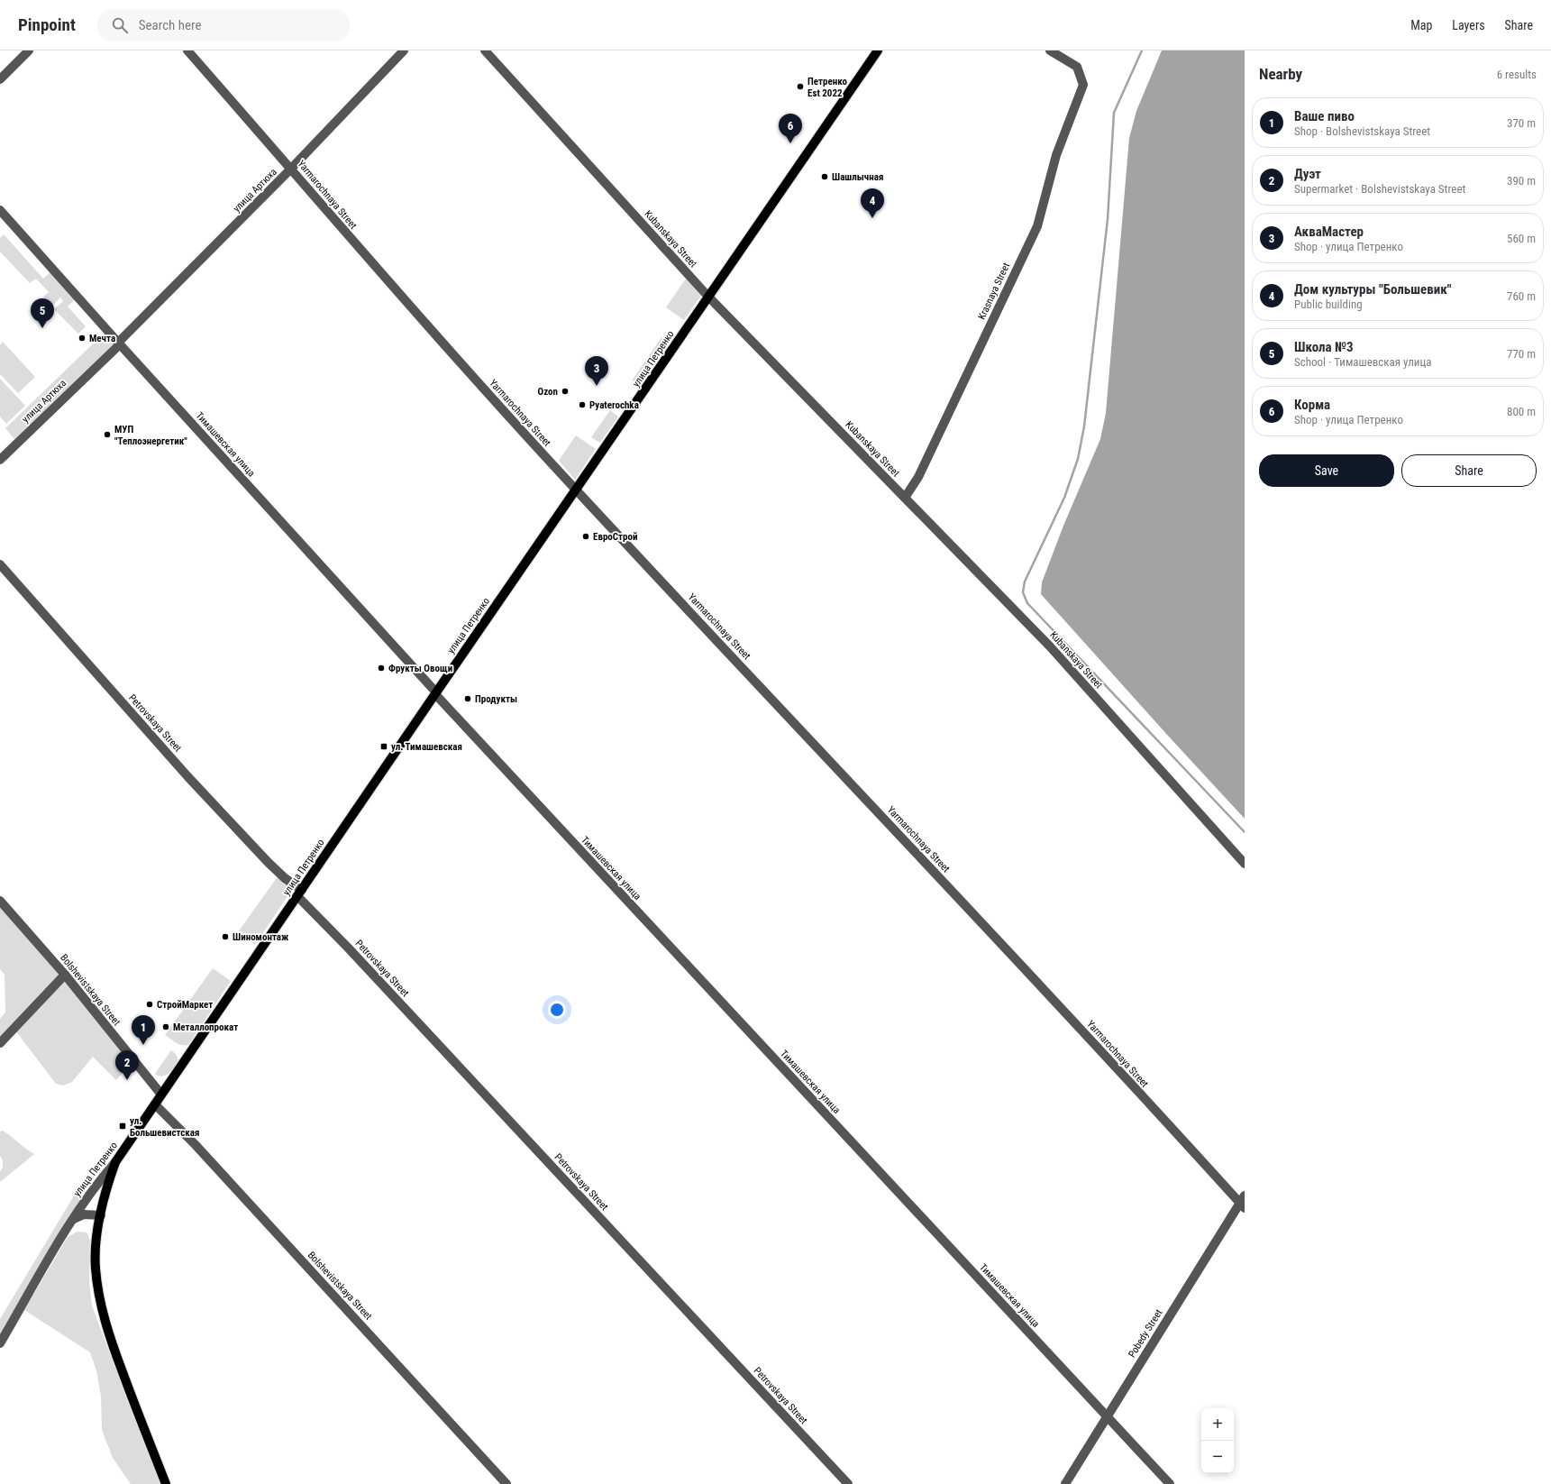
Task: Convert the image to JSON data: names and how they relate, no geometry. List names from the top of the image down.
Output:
{
  "streets": {
    "main road": ["улица Петренко"],
    "street": [
      "улица Артюха",
      "Yarmarochnaya Street",
      "Kubanskaya Street",
      "Krasnaya Street",
      "Тимашевская улица",
      "Petrovskaya Street",
      "Bolshevistskaya Street",
      "Pobedy Street"
    ]
  },
  "crossings": [
    ["улица Артюха", "Yarmarochnaya Street"],
    ["улица Артюха", "Тимашевская улица"],
    ["Yarmarochnaya Street", "улица Петренко"],
    ["Yarmarochnaya Street", "Pobedy Street"],
    ["Kubanskaya Street", "Krasnaya Street"],
    ["Kubanskaya Street", "улица Петренко"],
    ["улица Петренко", "Тимашевская улица"],
    ["улица Петренко", "Petrovskaya Street"],
    ["улица Петренко", "Bolshevistskaya Street"],
    ["Тимашевская улица", "Pobedy Street"]
  ],
  "places": {
    "other": [
      "Петренко Est 2022",
      "Шашлычная",
      "Мечта",
      "Ozon",
      "Pyaterochka",
      "МУП \"Теплоэнергетик\"",
      "ЕвроСтрой",
      "Фрукты Овощи",
      "Продукты",
      "Шиномонтаж",
      "СтройМаркет",
      "Металлопрокат"
    ],
    "transit": ["ул. Тимашевская", "ул. Большевистская"]
  },
  "page": {
    "header": "Pinpoint",
    "search": "Search here",
    "nav": ["Map", "Layers", "Share"],
    "heading": ["Nearby", "6 results"],
    "list": [
      {
        "mark": "1",
        "name": "Ваше пиво",
        "note": "Shop · Bolshevistskaya Street",
        "value": "370 m"
      },
      {
        "mark": "2",
        "name": "Дуэт",
        "note": "Supermarket · Bolshevistskaya Street",
        "value": "390 m"
      },
      {
        "mark": "3",
        "name": "АкваМастер",
        "note": "Shop · улица Петренко",
        "value": "560 m"
      },
      {
        "mark": "4",
        "name": "Дом культуры \"Большевик\"",
        "note": "Public building",
        "value": "760 m"
      },
      {
        "mark": "5",
        "name": "Школа №3",
        "note": "School · Тимашевская улица",
        "value": "770 m"
      },
      {
        "mark": "6",
        "name": "Корма",
        "note": "Shop · улица Петренко",
        "value": "800 m"
      }
    ],
    "pins": [
      "6",
      "4",
      "5",
      "3",
      "1",
      "2"
    ],
    "buttons": ["Save", "Share"],
    "map_buttons": ["+", "−"]
  }
}
